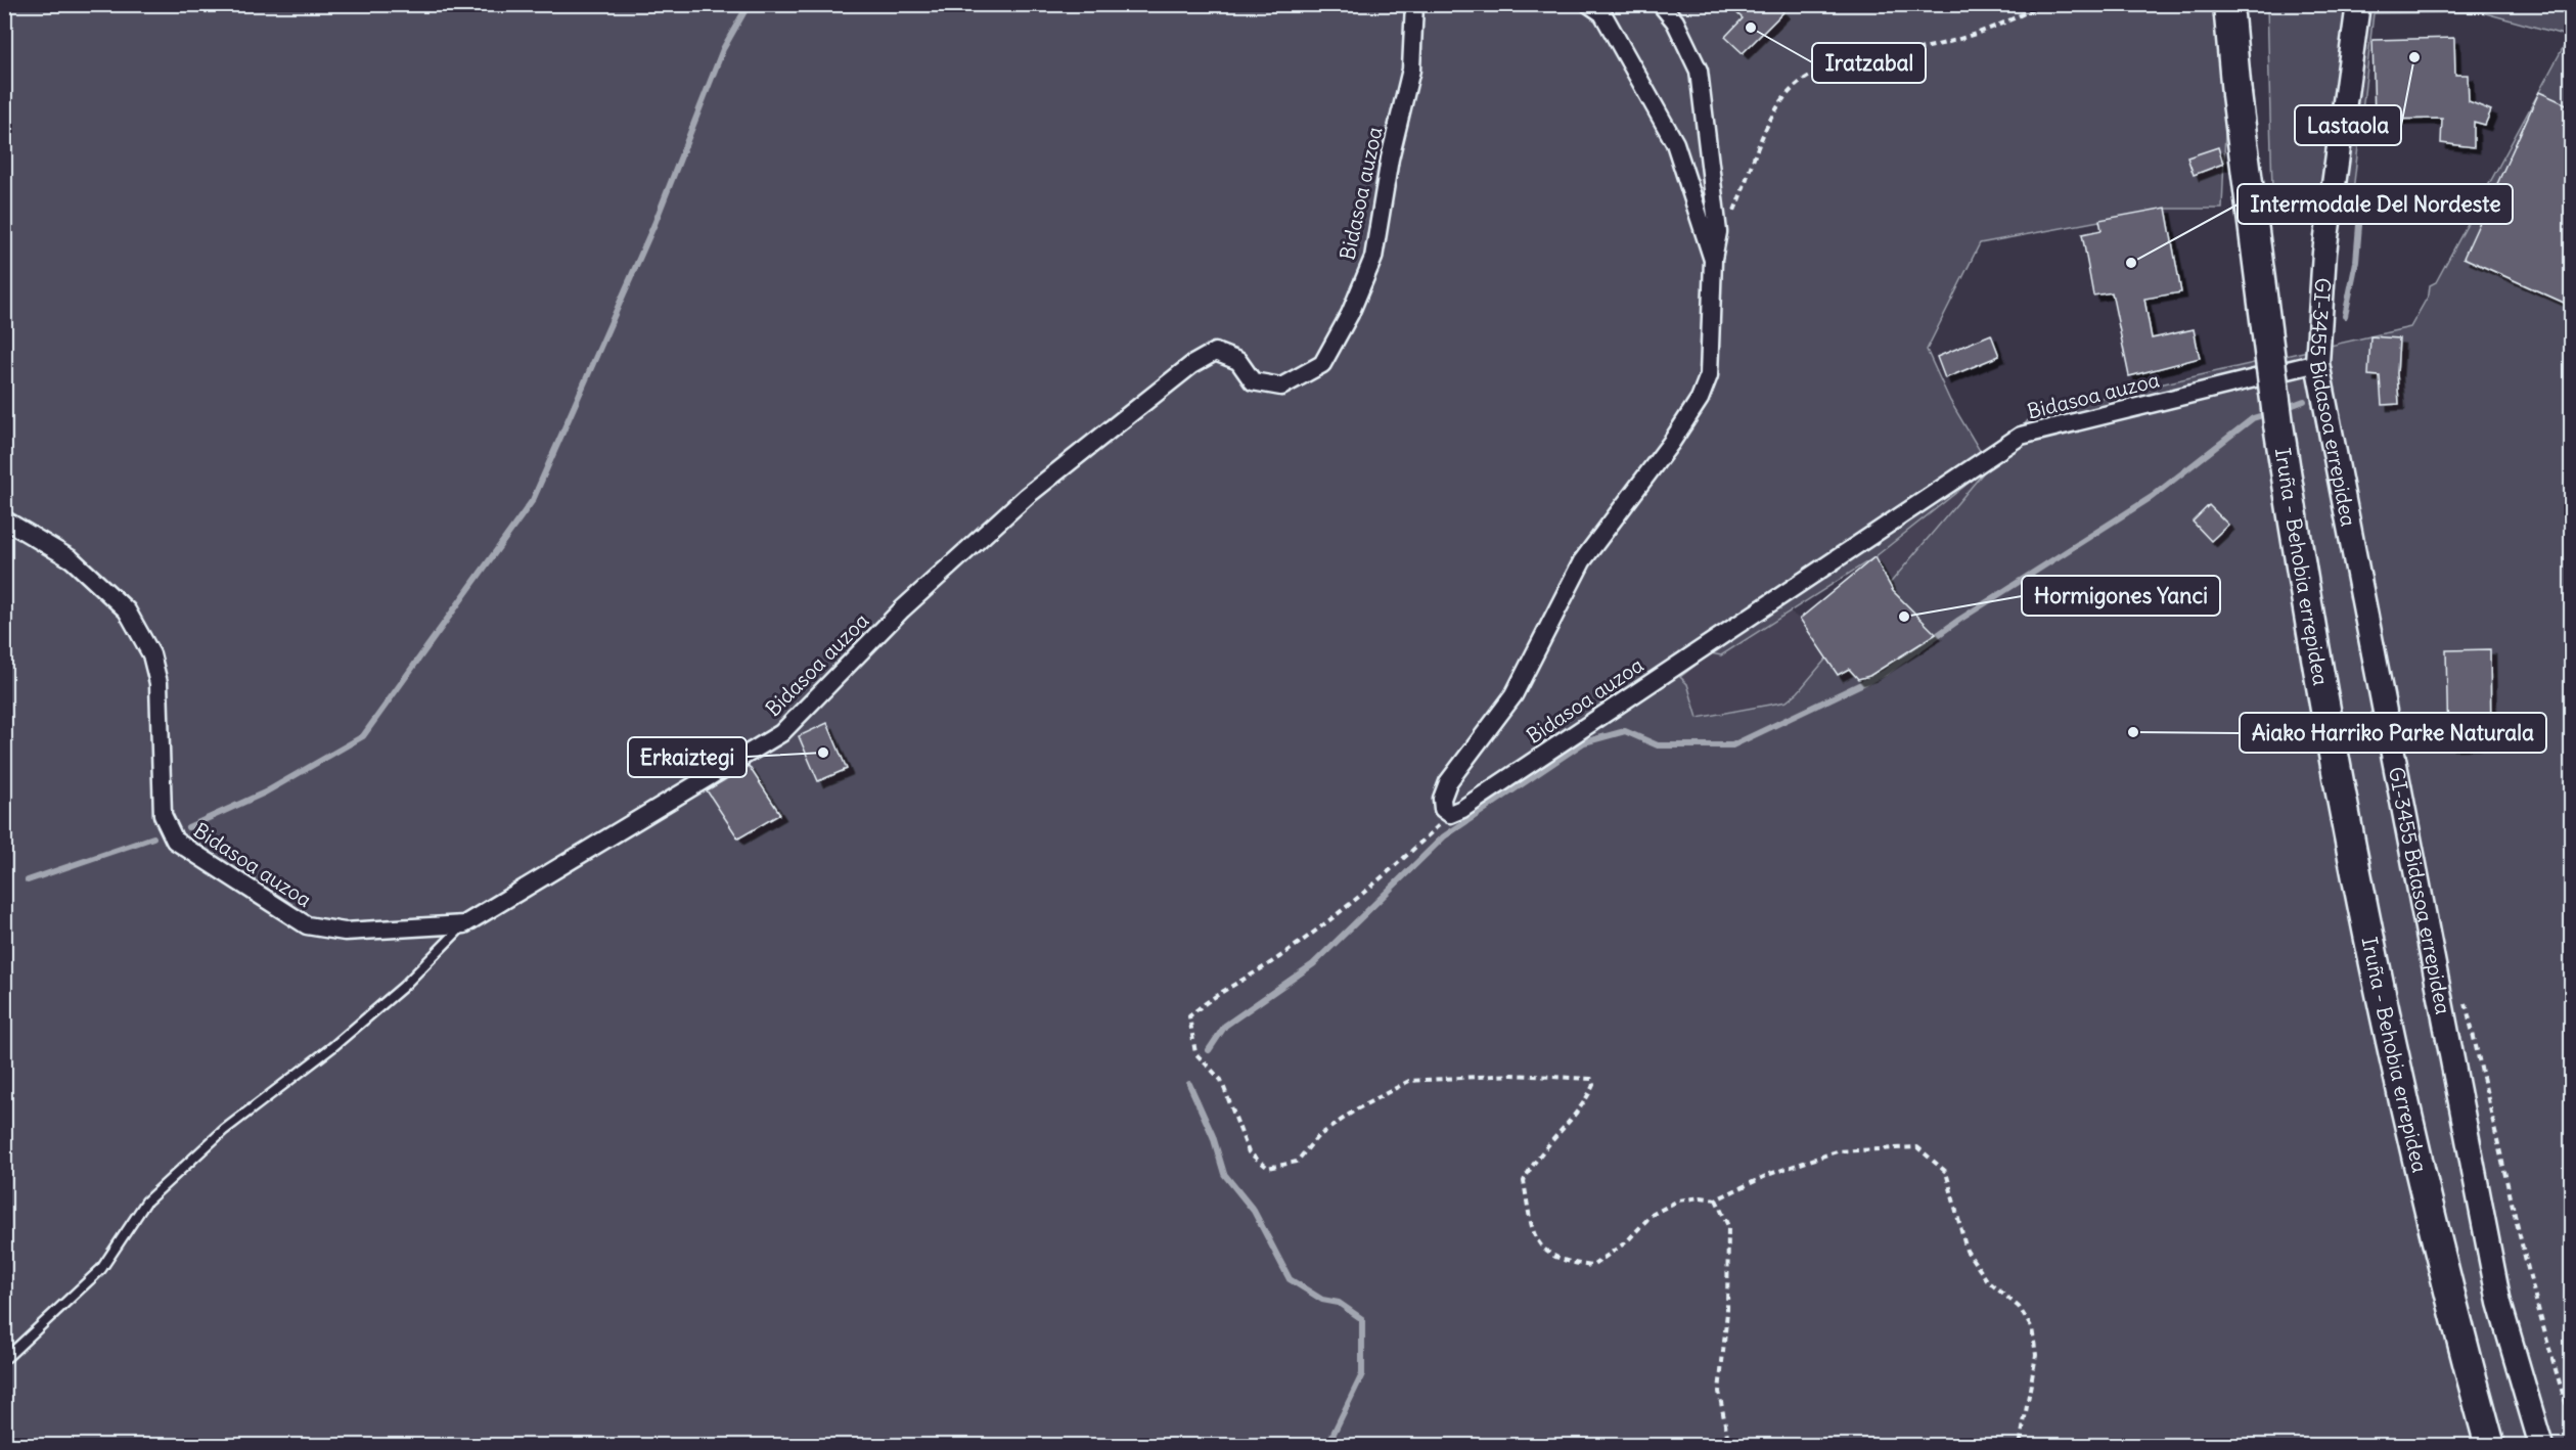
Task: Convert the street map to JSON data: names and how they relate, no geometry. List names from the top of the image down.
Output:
{
  "streets": {
    "highway": ["Iruña - Behobia errepidea"],
    "street": ["Bidasoa auzoa", "GI-3455 Bidasoa errepidea"]
  },
  "crossings": [
    ["Bidasoa auzoa", "GI-3455 Bidasoa errepidea"]
  ],
  "places": [
    "Iratzabal",
    "Lastaola",
    "Intermodale Del Nordeste",
    "Hormigones Yanci",
    "Aiako Harriko Parke Naturala",
    "Erkaiztegi"
  ]
}
